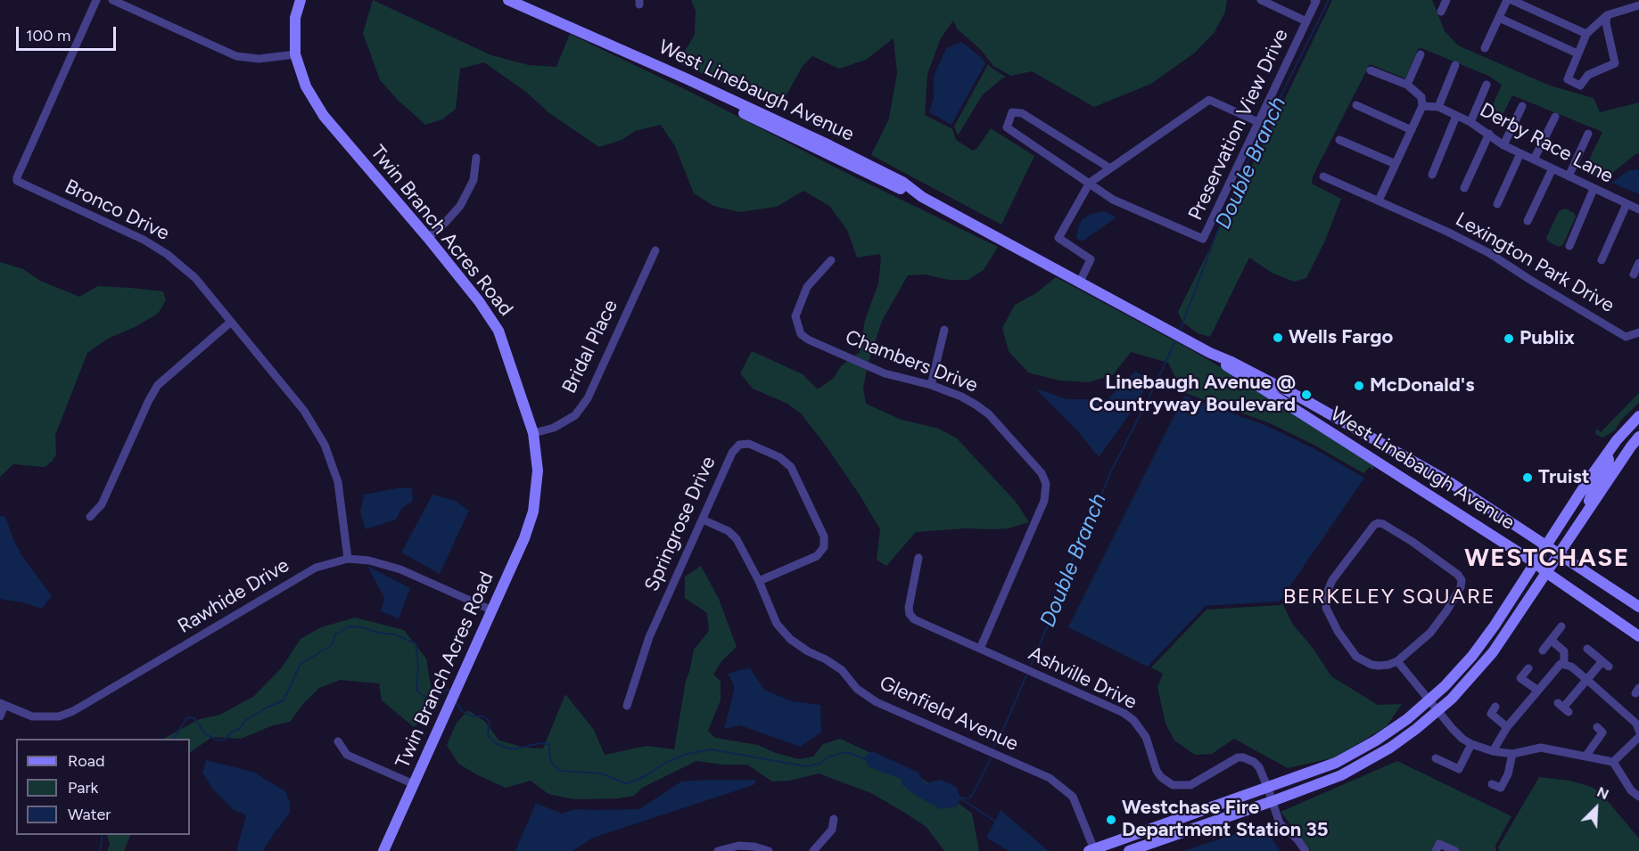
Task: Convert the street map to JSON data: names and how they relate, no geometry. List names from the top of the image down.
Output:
{
  "streets": {
    "street": [
      "West Linebaugh Avenue",
      "Preservation View Drive",
      "Derby Race Lane",
      "Bronco Drive",
      "Twin Branch Acres Road",
      "Lexington Park Drive",
      "Bridal Place",
      "Chambers Drive",
      "Springrose Drive",
      "Rawhide Drive",
      "Ashville Drive",
      "Glenfield Avenue"
    ]
  },
  "crossings": [
    ["Bronco Drive", "Rawhide Drive"],
    ["Twin Branch Acres Road", "Bridal Place"],
    ["Twin Branch Acres Road", "Rawhide Drive"],
    ["Chambers Drive", "Ashville Drive"],
    ["Springrose Drive", "Glenfield Avenue"]
  ],
  "districts": ["WESTCHASE", "BERKELEY SQUARE"],
  "water": ["Double Branch"],
  "places": [
    "Wells Fargo",
    "Publix",
    "McDonald's",
    "Linebaugh Avenue @ Countryway Boulevard",
    "Truist",
    "Westchase Fire Department Station 35"
  ],
  "legend": ["Road", "Park", "Water"],
  "scale_bar": "100 m",
  "north": "top right"
}
